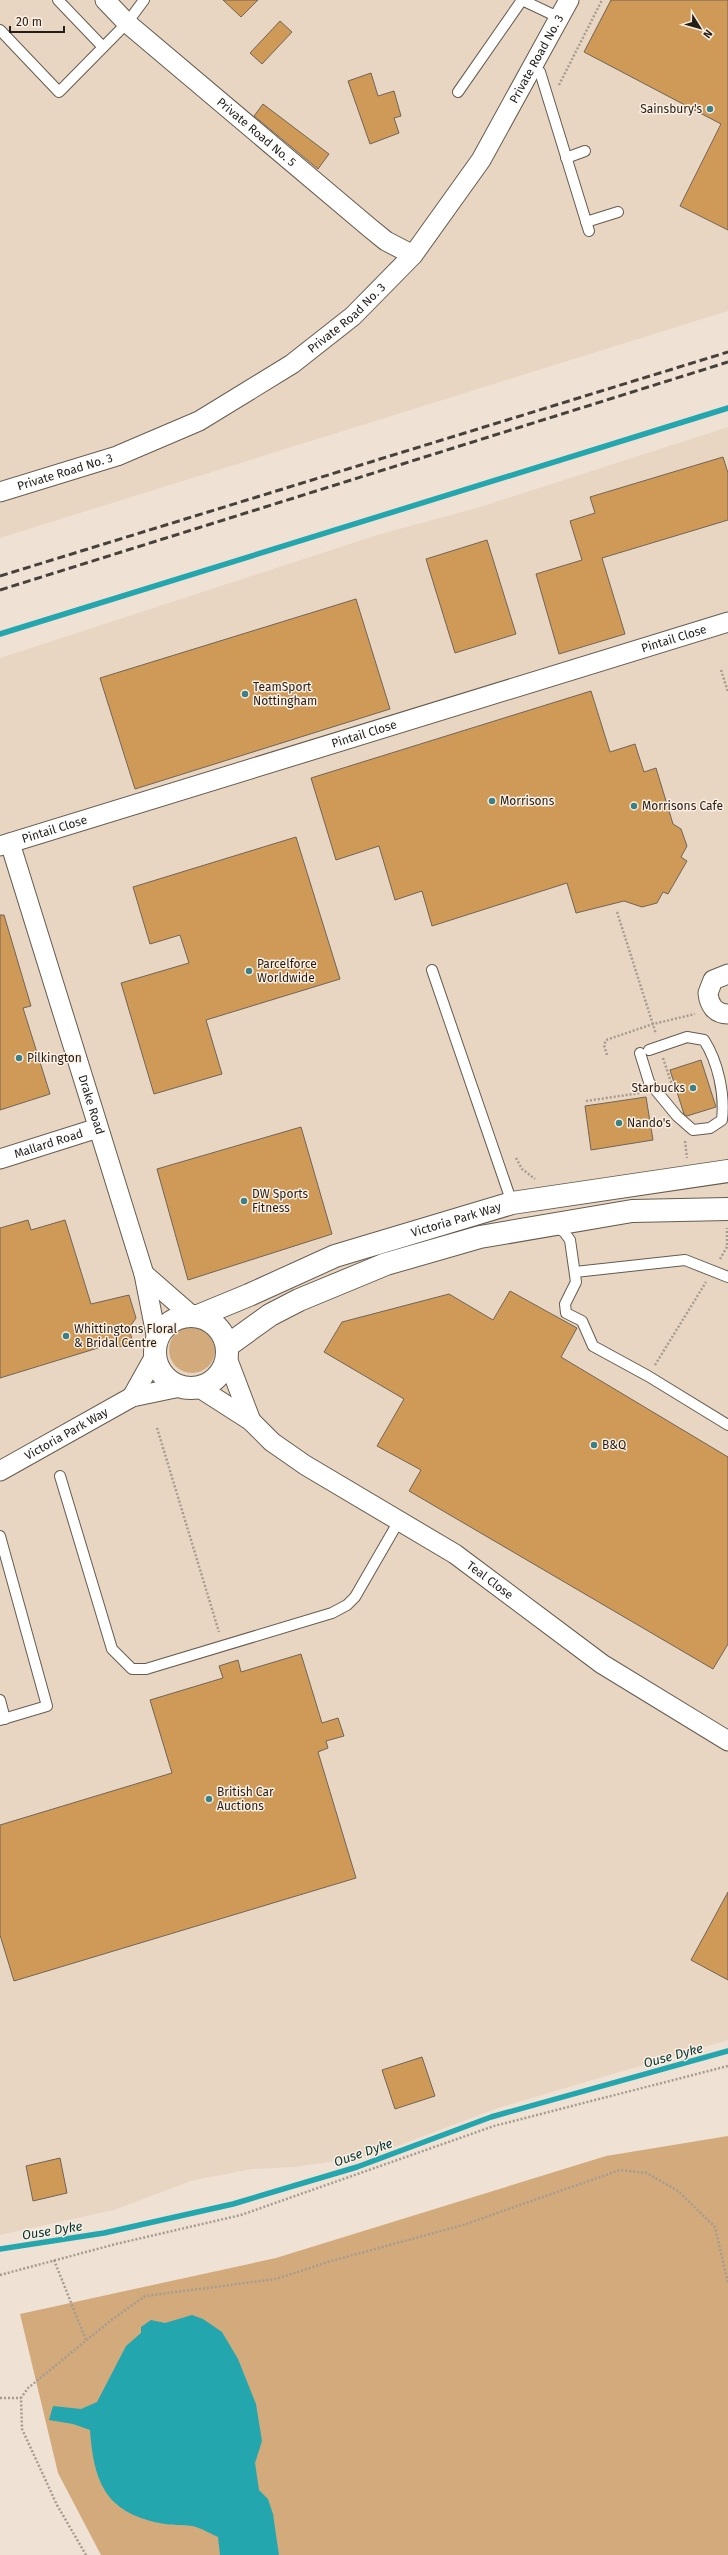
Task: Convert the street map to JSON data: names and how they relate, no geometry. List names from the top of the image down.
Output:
{
  "streets": {
    "street": [
      "Private Road No. 3",
      "Private Road No. 5",
      "Pintail Close",
      "Drake Road",
      "Mallard Road",
      "Victoria Park Way",
      "Teal Close"
    ]
  },
  "crossings": [
    ["Private Road No. 3", "Private Road No. 5"],
    ["Pintail Close", "Drake Road"],
    ["Drake Road", "Mallard Road"],
    ["Drake Road", "Victoria Park Way"],
    ["Drake Road", "Teal Close"],
    ["Victoria Park Way", "Teal Close"]
  ],
  "water": ["Ouse Dyke"],
  "places": [
    "Sainsbury's",
    "TeamSport Nottingham",
    "Morrisons",
    "Morrisons Cafe",
    "Parcelforce Worldwide",
    "Pilkington",
    "Starbucks",
    "Nando's",
    "DW Sports Fitness",
    "Whittingtons Floral & Bridal Centre",
    "B&Q",
    "British Car Auctions"
  ],
  "scale_bar": "20 m",
  "north": "bottom right"
}
